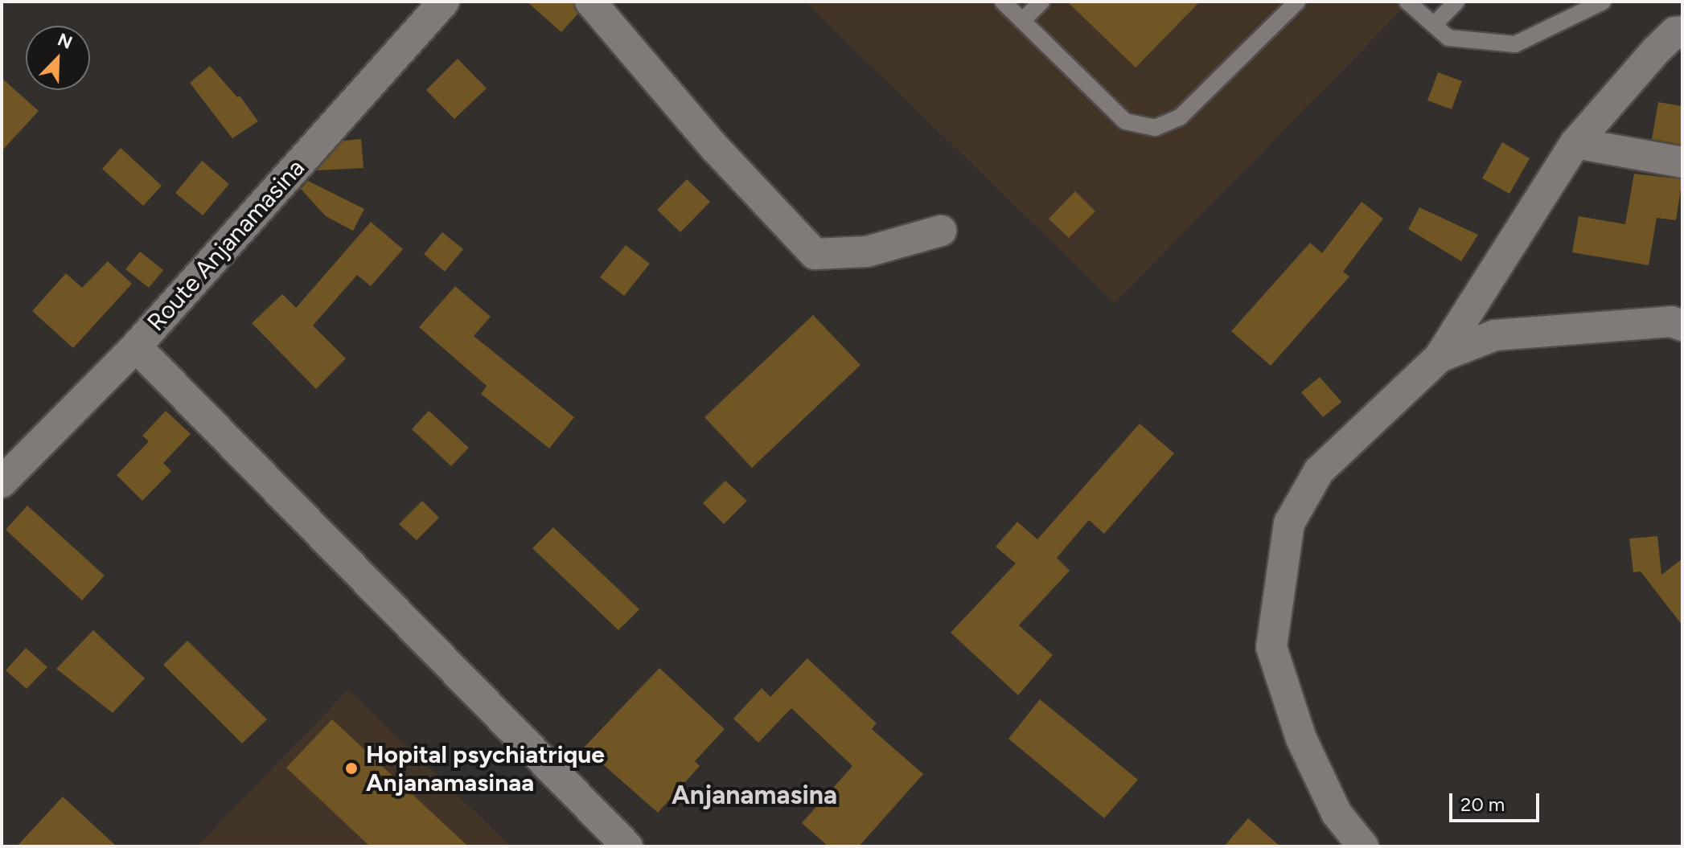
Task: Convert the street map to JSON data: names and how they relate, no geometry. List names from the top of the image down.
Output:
{
  "streets": {
    "street": ["Route Anjanamasina"]
  },
  "districts": ["Anjanamasina"],
  "places": ["Hopital psychiatrique Anjanamasinaa"],
  "scale_bar": "20 m",
  "north": "top right"
}
